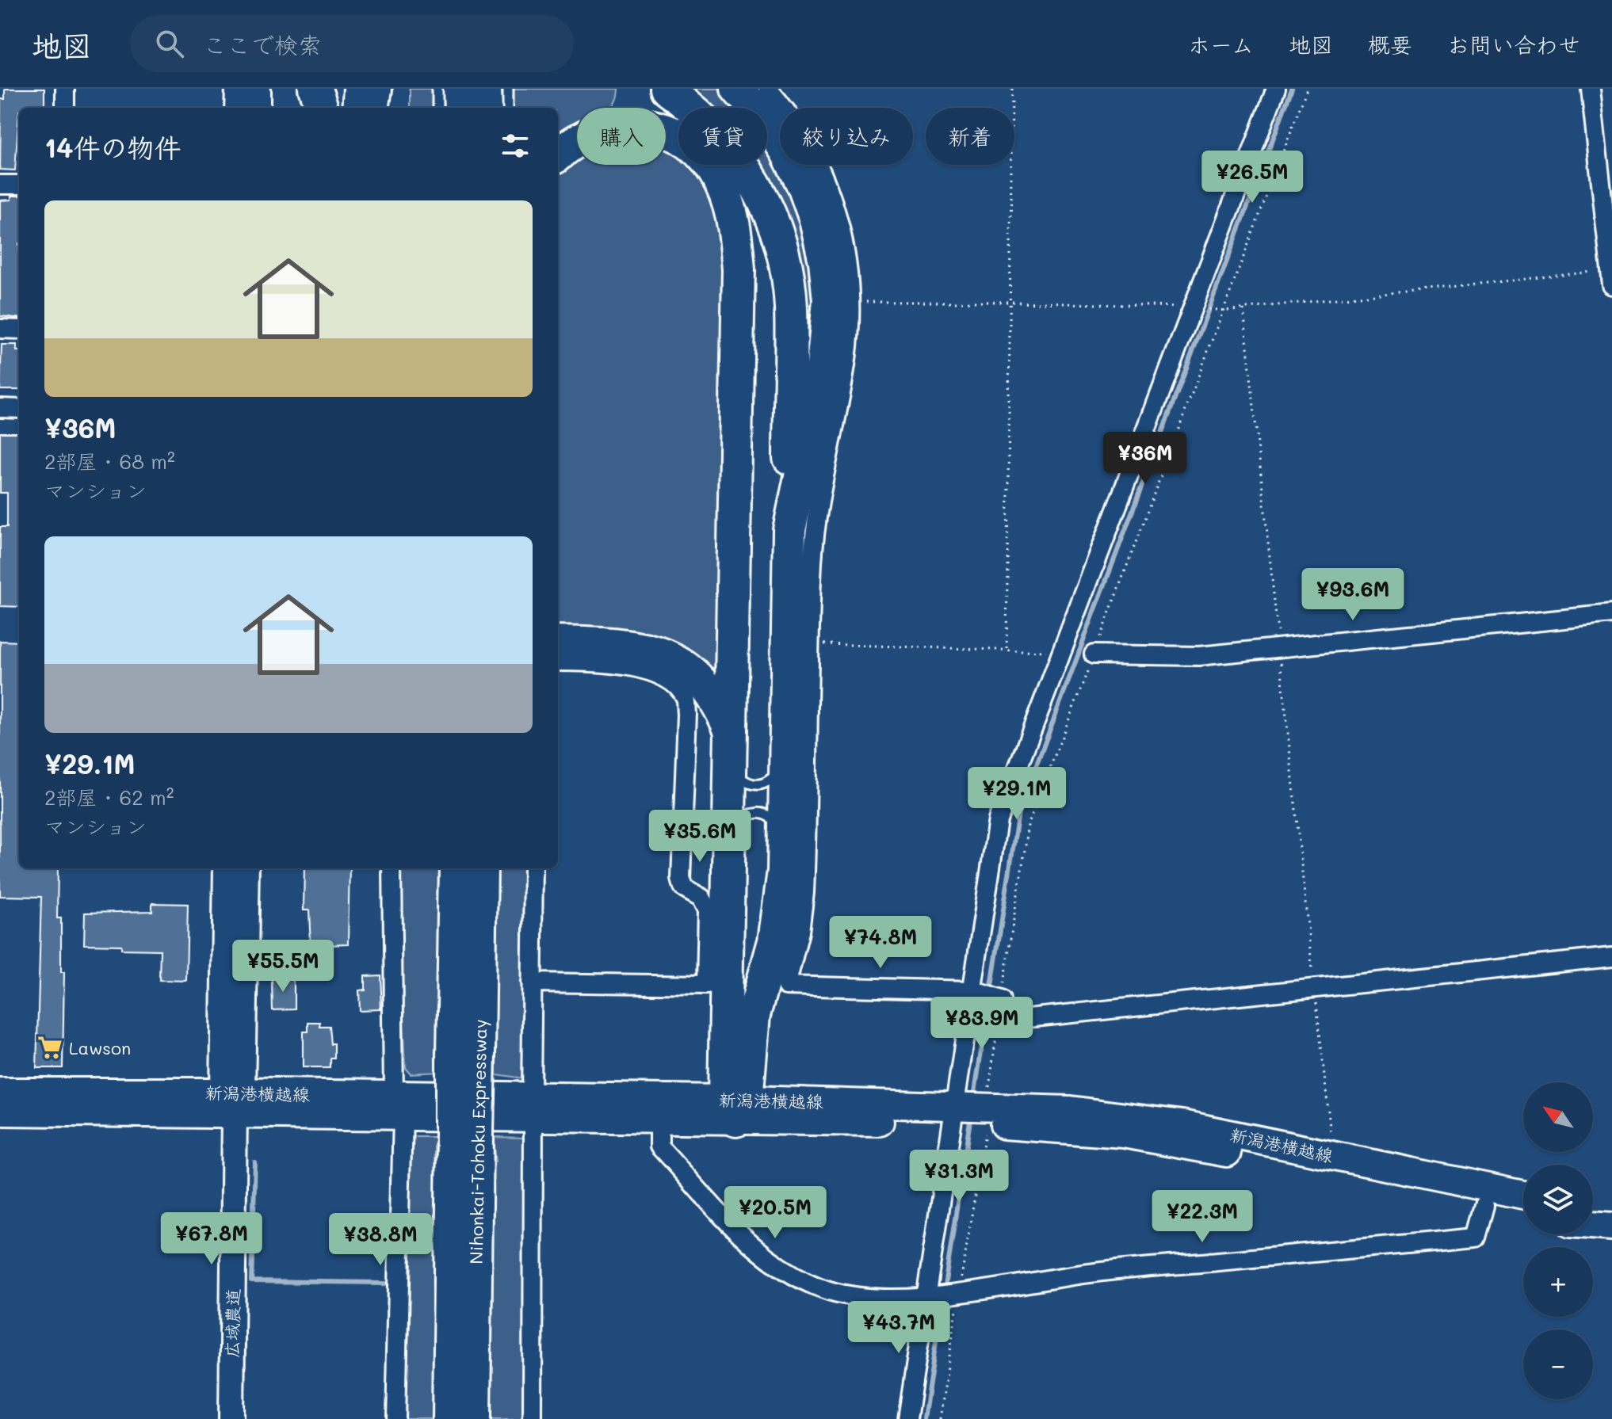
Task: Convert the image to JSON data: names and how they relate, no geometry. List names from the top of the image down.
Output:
{
  "streets": {
    "highway": ["Nihonkai-Tohoku Expressway"],
    "main road": ["新潟港横越線"],
    "street": ["広域農道"]
  },
  "crossings": [
    ["新潟港横越線", "広域農道"]
  ],
  "places": {
    "supermarket": ["Lawson"]
  },
  "north": "top left",
  "page": {
    "header": "地図",
    "search": "ここで検索",
    "nav": [
      "ホーム",
      "地図",
      "概要",
      "お問い合わせ"
    ],
    "chip": [
      "購入",
      "賃貸",
      "絞り込み",
      "新着"
    ],
    "heading": "14件の物件",
    "price": [
      "¥26.5M",
      "¥36M",
      "¥93.6M",
      "¥29.1M",
      "¥35.6M",
      "¥74.8M",
      "¥55.5M",
      "¥83.9M",
      "¥31.3M",
      "¥20.5M",
      "¥22.3M",
      "¥67.8M",
      "¥38.8M",
      "¥43.7M"
    ],
    "list": [
      {
        "name": "¥36M",
        "note": "2部屋 · 68 m² · マンション"
      },
      {
        "name": "¥29.1M",
        "note": "2部屋 · 62 m² · マンション"
      }
    ],
    "map_buttons": ["+", "−"]
  }
}
